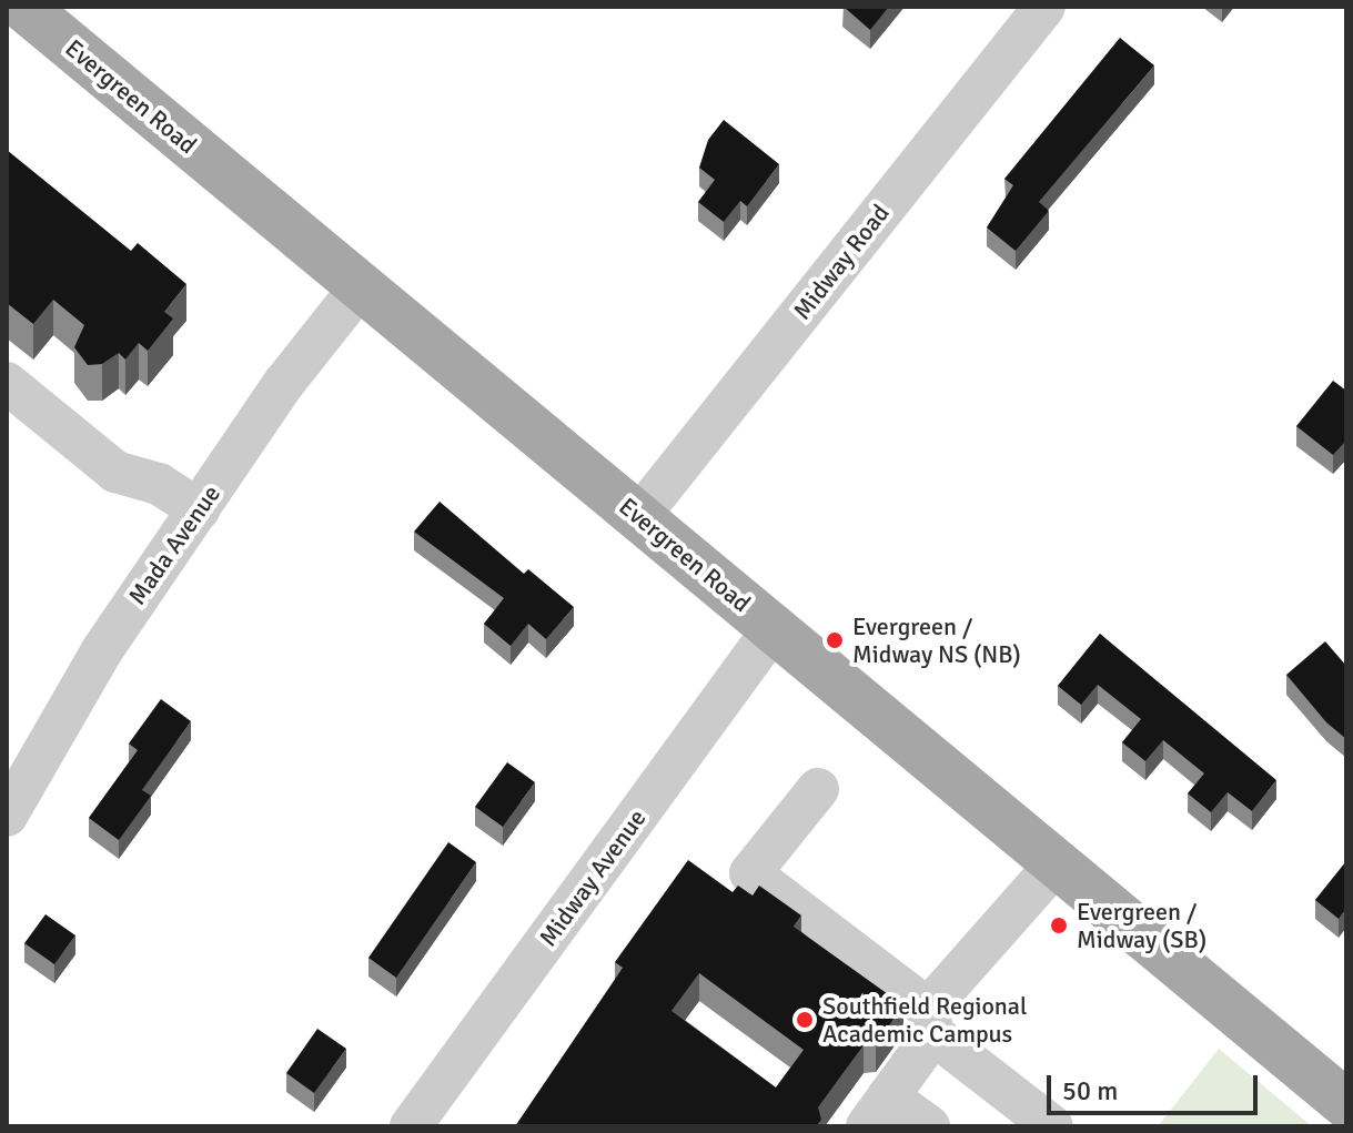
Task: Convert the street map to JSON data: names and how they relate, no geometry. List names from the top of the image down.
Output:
{
  "streets": {
    "main road": ["Evergreen Road"],
    "street": ["Midway Road", "Mada Avenue", "Midway Avenue"]
  },
  "crossings": [
    ["Evergreen Road", "Midway Road"],
    ["Evergreen Road", "Mada Avenue"],
    ["Evergreen Road", "Midway Avenue"]
  ],
  "places": ["Evergreen / Midway NS (NB)", "Evergreen / Midway (SB)", "Southfield Regional Academic Campus"],
  "scale_bar": "50 m"
}
